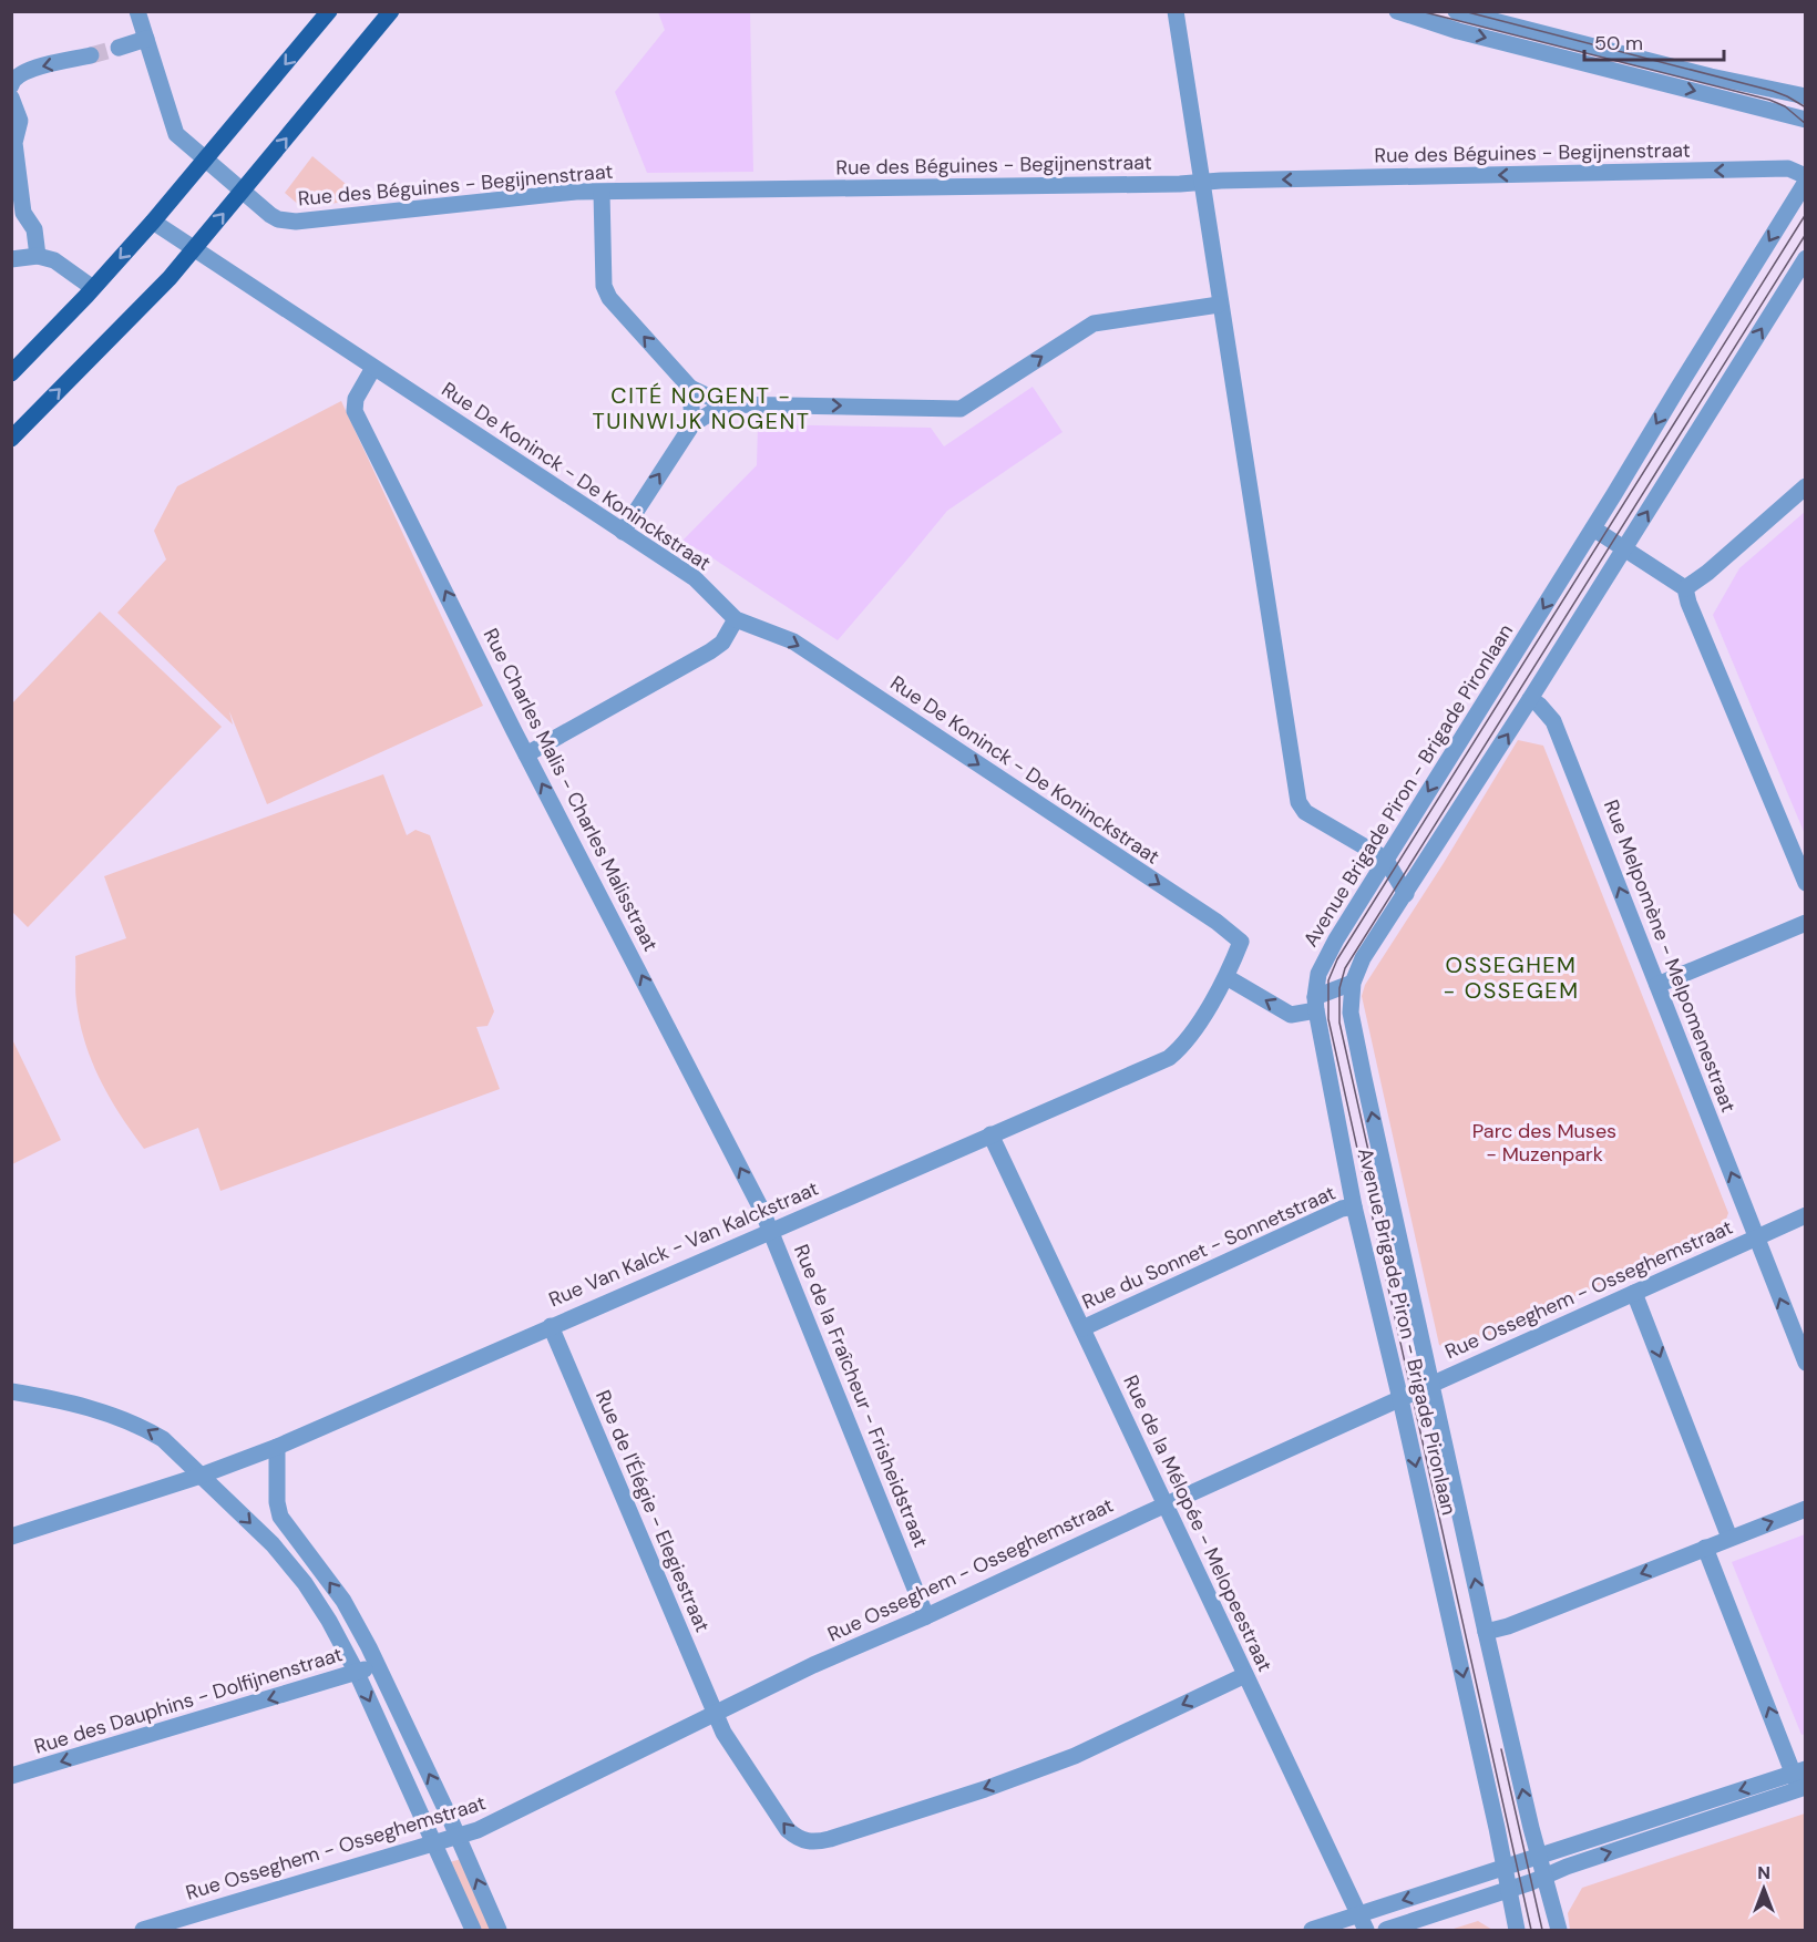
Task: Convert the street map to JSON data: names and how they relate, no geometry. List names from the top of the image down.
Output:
{
  "streets": {
    "street": [
      "Rue des Béguines - Begijnenstraat",
      "Rue De Koninck - De Koninckstraat",
      "Avenue Brigade Piron - Brigade Pironlaan",
      "Rue Charles Malis - Charles Malisstraat",
      "Rue Melpomène - Melpomenestraat",
      "Rue Van Kalck - Van Kalckstraat",
      "Rue du Sonnet - Sonnetstraat",
      "Rue Osseghem - Osseghemstraat",
      "Rue de la Fraîcheur - Frisheidstraat",
      "Rue de l'Élégie - Elegiestraat",
      "Rue de la Mélopée - Melopeestraat",
      "Rue des Dauphins - Dolfijnenstraat"
    ]
  },
  "crossings": [
    ["Rue des Béguines - Begijnenstraat", "Avenue Brigade Piron - Brigade Pironlaan"],
    ["Rue De Koninck - De Koninckstraat", "Rue Charles Malis - Charles Malisstraat"],
    ["Rue De Koninck - De Koninckstraat", "Rue Van Kalck - Van Kalckstraat"],
    ["Avenue Brigade Piron - Brigade Pironlaan", "Rue Melpomène - Melpomenestraat"],
    ["Avenue Brigade Piron - Brigade Pironlaan", "Rue du Sonnet - Sonnetstraat"],
    ["Avenue Brigade Piron - Brigade Pironlaan", "Rue Osseghem - Osseghemstraat"],
    ["Rue Charles Malis - Charles Malisstraat", "Rue Van Kalck - Van Kalckstraat"],
    ["Rue Charles Malis - Charles Malisstraat", "Rue de la Fraîcheur - Frisheidstraat"],
    ["Rue Melpomène - Melpomenestraat", "Rue Osseghem - Osseghemstraat"],
    ["Rue Van Kalck - Van Kalckstraat", "Rue de la Fraîcheur - Frisheidstraat"],
    ["Rue Van Kalck - Van Kalckstraat", "Rue de l'Élégie - Elegiestraat"],
    ["Rue Van Kalck - Van Kalckstraat", "Rue de la Mélopée - Melopeestraat"],
    ["Rue du Sonnet - Sonnetstraat", "Rue de la Mélopée - Melopeestraat"],
    ["Rue Osseghem - Osseghemstraat", "Rue de la Fraîcheur - Frisheidstraat"],
    ["Rue Osseghem - Osseghemstraat", "Rue de l'Élégie - Elegiestraat"],
    ["Rue Osseghem - Osseghemstraat", "Rue de la Mélopée - Melopeestraat"],
    ["Rue de l'Élégie - Elegiestraat", "Rue de la Mélopée - Melopeestraat"]
  ],
  "one_way": [
    "Rue De Koninck - De Koninckstraat",
    "Rue Charles Malis - Charles Malisstraat",
    "Rue Melpomène - Melpomenestraat",
    "Rue de l'Élégie - Elegiestraat",
    "Rue des Dauphins - Dolfijnenstraat"
  ],
  "districts": ["CITÉ NOGENT - TUINWIJK NOGENT", "OSSEGHEM - OSSEGEM"],
  "parks": ["Parc des Muses - Muzenpark"],
  "scale_bar": "50 m",
  "north": "top"
}
